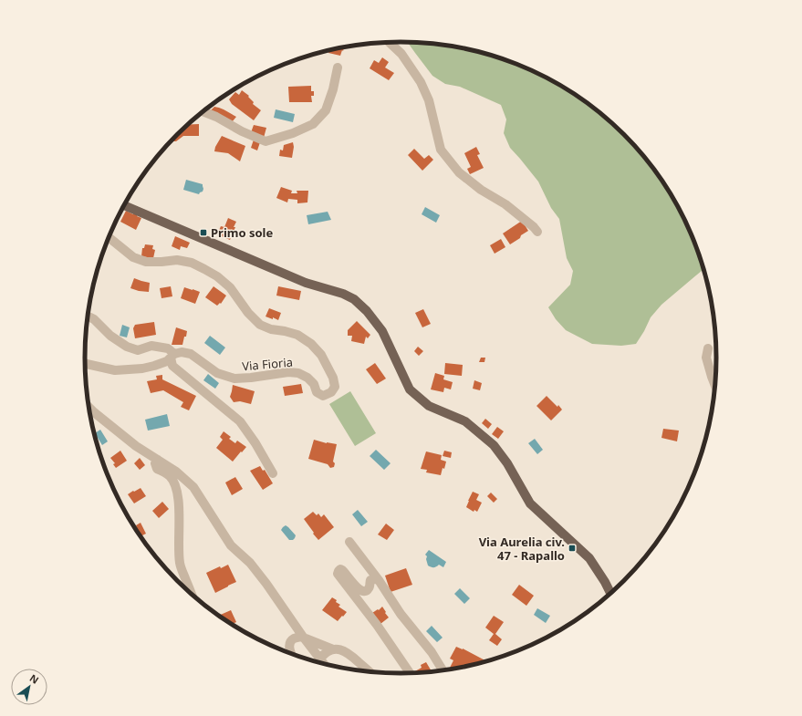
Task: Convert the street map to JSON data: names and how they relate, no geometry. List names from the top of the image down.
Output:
{
  "streets": {
    "street": ["Via Fioria"]
  },
  "places": {
    "transit": ["Primo sole", "Via Aurelia civ. 47 - Rapallo"]
  },
  "north": "top right"
}
